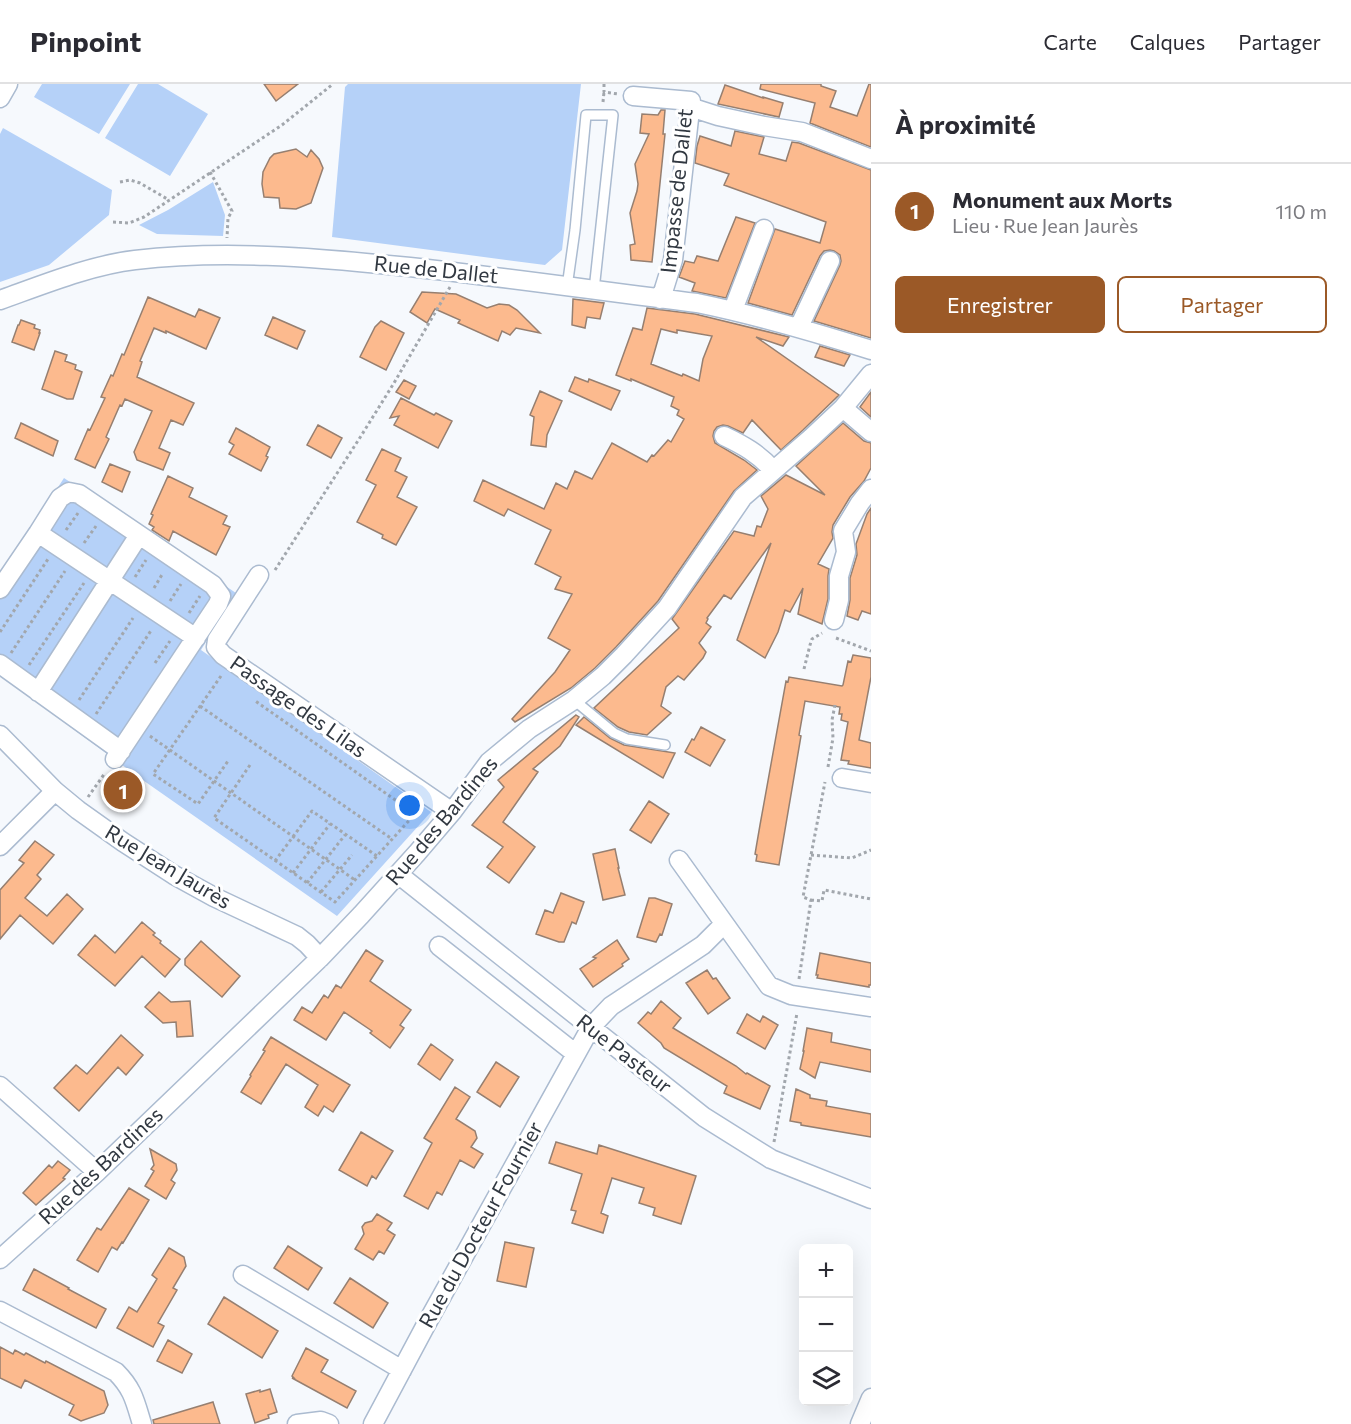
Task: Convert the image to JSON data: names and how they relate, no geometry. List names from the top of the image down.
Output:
{
  "streets": {
    "street": [
      "Impasse de Dallet",
      "Rue de Dallet",
      "Passage des Lilas",
      "Rue des Bardines",
      "Rue Jean Jaurès",
      "Rue Pasteur",
      "Rue du Docteur Fournier"
    ]
  },
  "crossings": [
    ["Impasse de Dallet", "Rue de Dallet"],
    ["Passage des Lilas", "Rue des Bardines"],
    ["Rue des Bardines", "Rue Jean Jaurès"],
    ["Rue des Bardines", "Rue Pasteur"],
    ["Rue Pasteur", "Rue du Docteur Fournier"]
  ],
  "page": {
    "header": "Pinpoint",
    "nav": ["Carte", "Calques", "Partager"],
    "heading": "À proximité",
    "list": [
      {
        "mark": "1",
        "name": "Monument aux Morts",
        "note": "Lieu · Rue Jean Jaurès",
        "value": "110 m"
      }
    ],
    "buttons": ["Enregistrer", "Partager"],
    "pins": "1",
    "map_buttons": ["+", "−"]
  }
}
